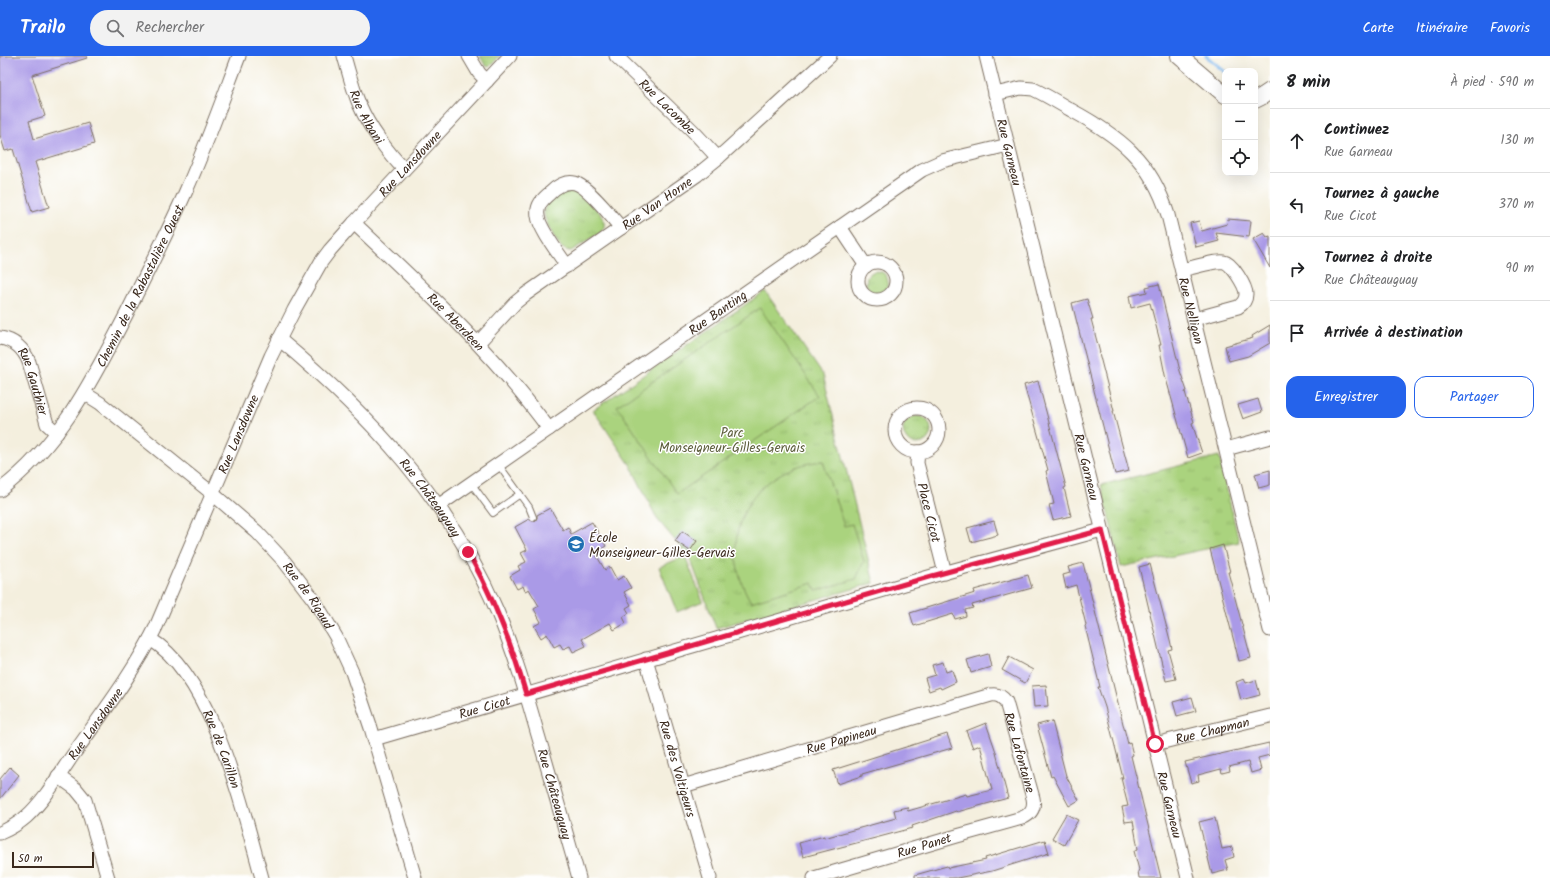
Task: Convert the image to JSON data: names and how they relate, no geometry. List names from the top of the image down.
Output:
{
  "streets": {
    "street": [
      "Rue Lacombe",
      "Rue Albani",
      "Rue Garneau",
      "Rue Lansdowne",
      "Rue Van Horne",
      "Chemin de la Rabastalière Ouest",
      "Rue Nelligan",
      "Rue Banting",
      "Rue Aberdeen",
      "Rue Gauthier",
      "Rue Châteauguay",
      "Place Cicot",
      "Rue de Rigaud",
      "Rue Cicot",
      "Rue Chapman",
      "Rue Papineau",
      "Rue de Carillon",
      "Rue Lafontaine",
      "Rue des Voltigeurs",
      "Rue Panet"
    ]
  },
  "crossings": [
    ["Rue Lacombe", "Rue Van Horne"],
    ["Rue Albani", "Rue Lansdowne"],
    ["Rue Garneau", "Rue Nelligan"],
    ["Rue Garneau", "Rue Banting"],
    ["Rue Garneau", "Rue Cicot"],
    ["Rue Garneau", "Rue Chapman"],
    ["Rue Lansdowne", "Rue Aberdeen"],
    ["Rue Lansdowne", "Rue Châteauguay"],
    ["Rue Lansdowne", "Rue de Rigaud"],
    ["Rue Lansdowne", "Rue de Carillon"],
    ["Rue Van Horne", "Rue Aberdeen"],
    ["Chemin de la Rabastalière Ouest", "Rue Gauthier"],
    ["Chemin de la Rabastalière Ouest", "Rue de Rigaud"],
    ["Rue Banting", "Rue Aberdeen"],
    ["Rue Banting", "Rue Châteauguay"],
    ["Rue Châteauguay", "Rue Cicot"],
    ["Place Cicot", "Rue Cicot"],
    ["Rue de Rigaud", "Rue Cicot"],
    ["Rue Cicot", "Rue des Voltigeurs"],
    ["Rue Papineau", "Rue Lafontaine"],
    ["Rue Papineau", "Rue des Voltigeurs"],
    ["Rue Lafontaine", "Rue Panet"]
  ],
  "parks": ["Parc Monseigneur-Gilles-Gervais"],
  "places": {
    "school or university": ["École Monseigneur-Gilles-Gervais"]
  },
  "scale_bar": "50 m",
  "page": {
    "header": "Trailo",
    "search": "Rechercher",
    "nav": ["Carte", "Itinéraire", "Favoris"],
    "heading": ["8 min", "À pied · 590 m"],
    "map_buttons": ["+", "−"],
    "list": [
      ["Continuez", "Rue Garneau", "130 m"],
      ["Tournez à gauche", "Rue Cicot", "370 m"],
      ["Tournez à droite", "Rue Châteauguay", "90 m"],
      "Arrivée à destination"
    ],
    "buttons": ["Enregistrer", "Partager"],
    "scale": "50 m"
  }
}
